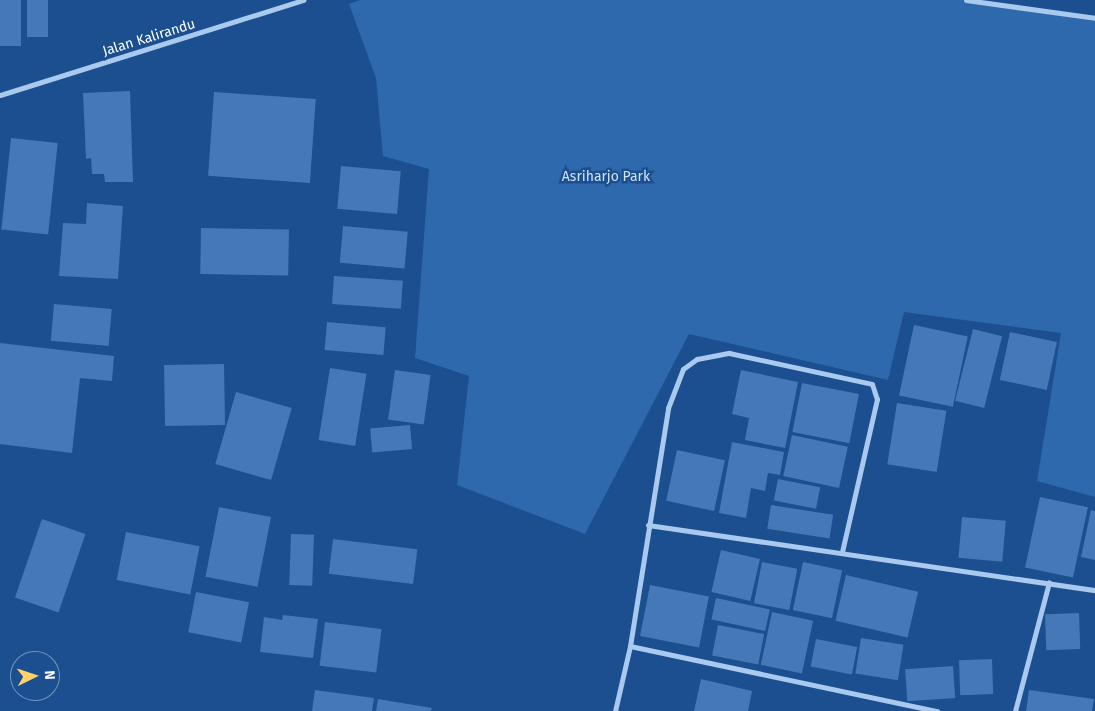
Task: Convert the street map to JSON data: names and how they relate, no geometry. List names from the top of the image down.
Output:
{
  "streets": {
    "street": ["Jalan Kalirandu"]
  },
  "parks": ["Asriharjo Park"],
  "north": "right"
}
